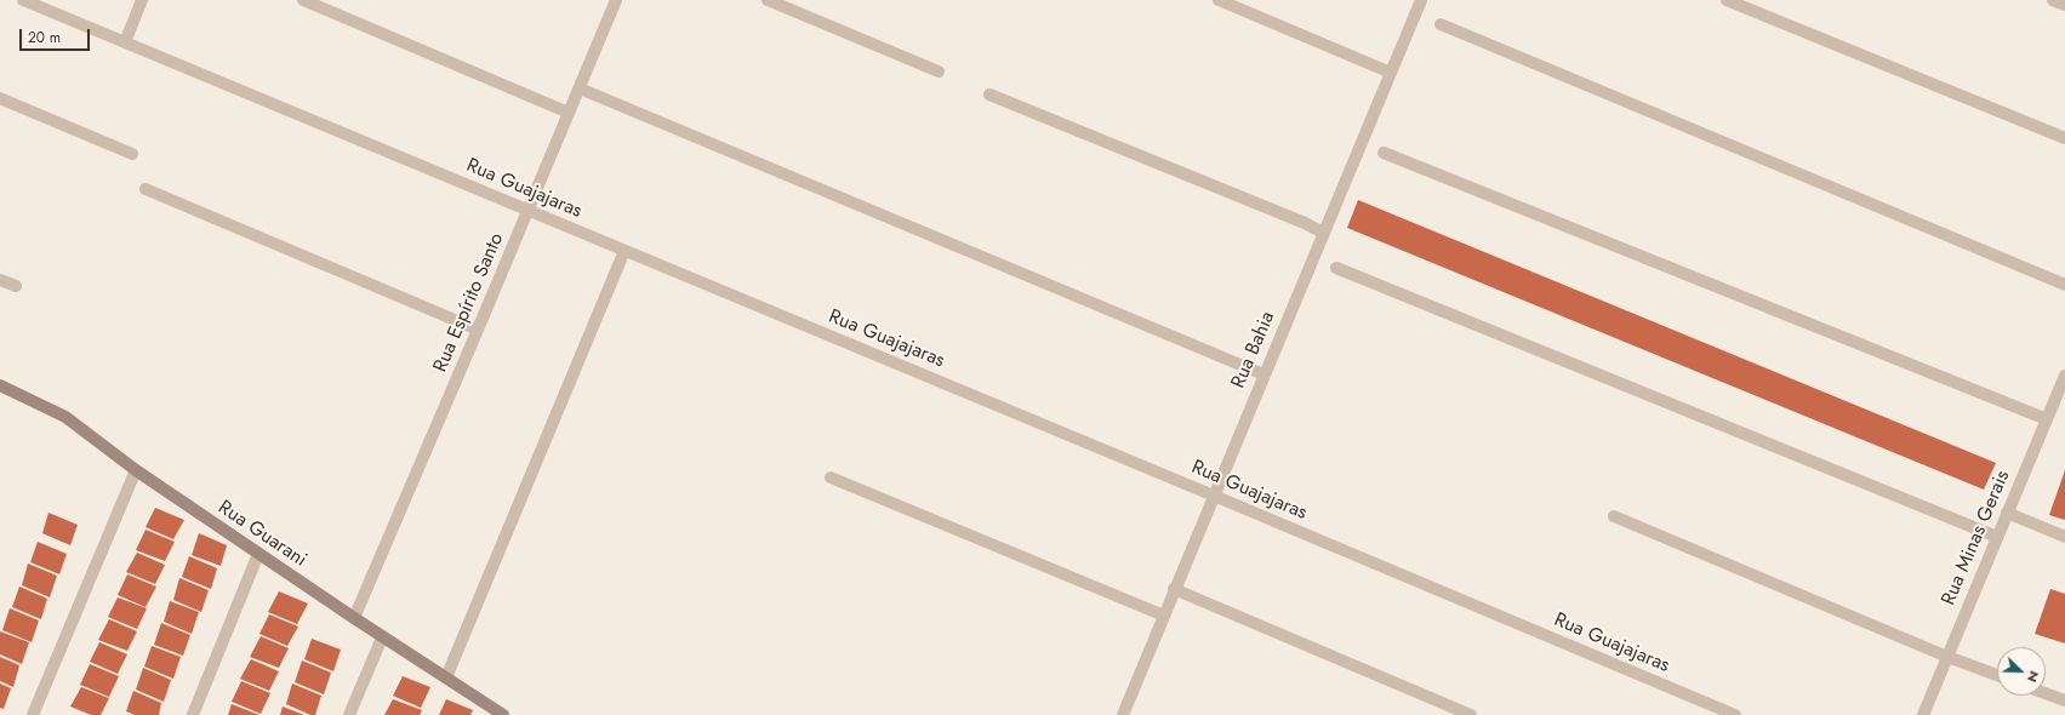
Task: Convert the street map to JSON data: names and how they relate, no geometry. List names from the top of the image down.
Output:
{
  "streets": {
    "street": [
      "Rua Guajajaras",
      "Rua Espírito Santo",
      "Rua Bahia",
      "Rua Guarani",
      "Rua Minas Gerais"
    ]
  },
  "crossings": [
    ["Rua Guajajaras", "Rua Espírito Santo"],
    ["Rua Guajajaras", "Rua Bahia"],
    ["Rua Espírito Santo", "Rua Guarani"]
  ],
  "scale_bar": "20 m",
  "north": "bottom right"
}
